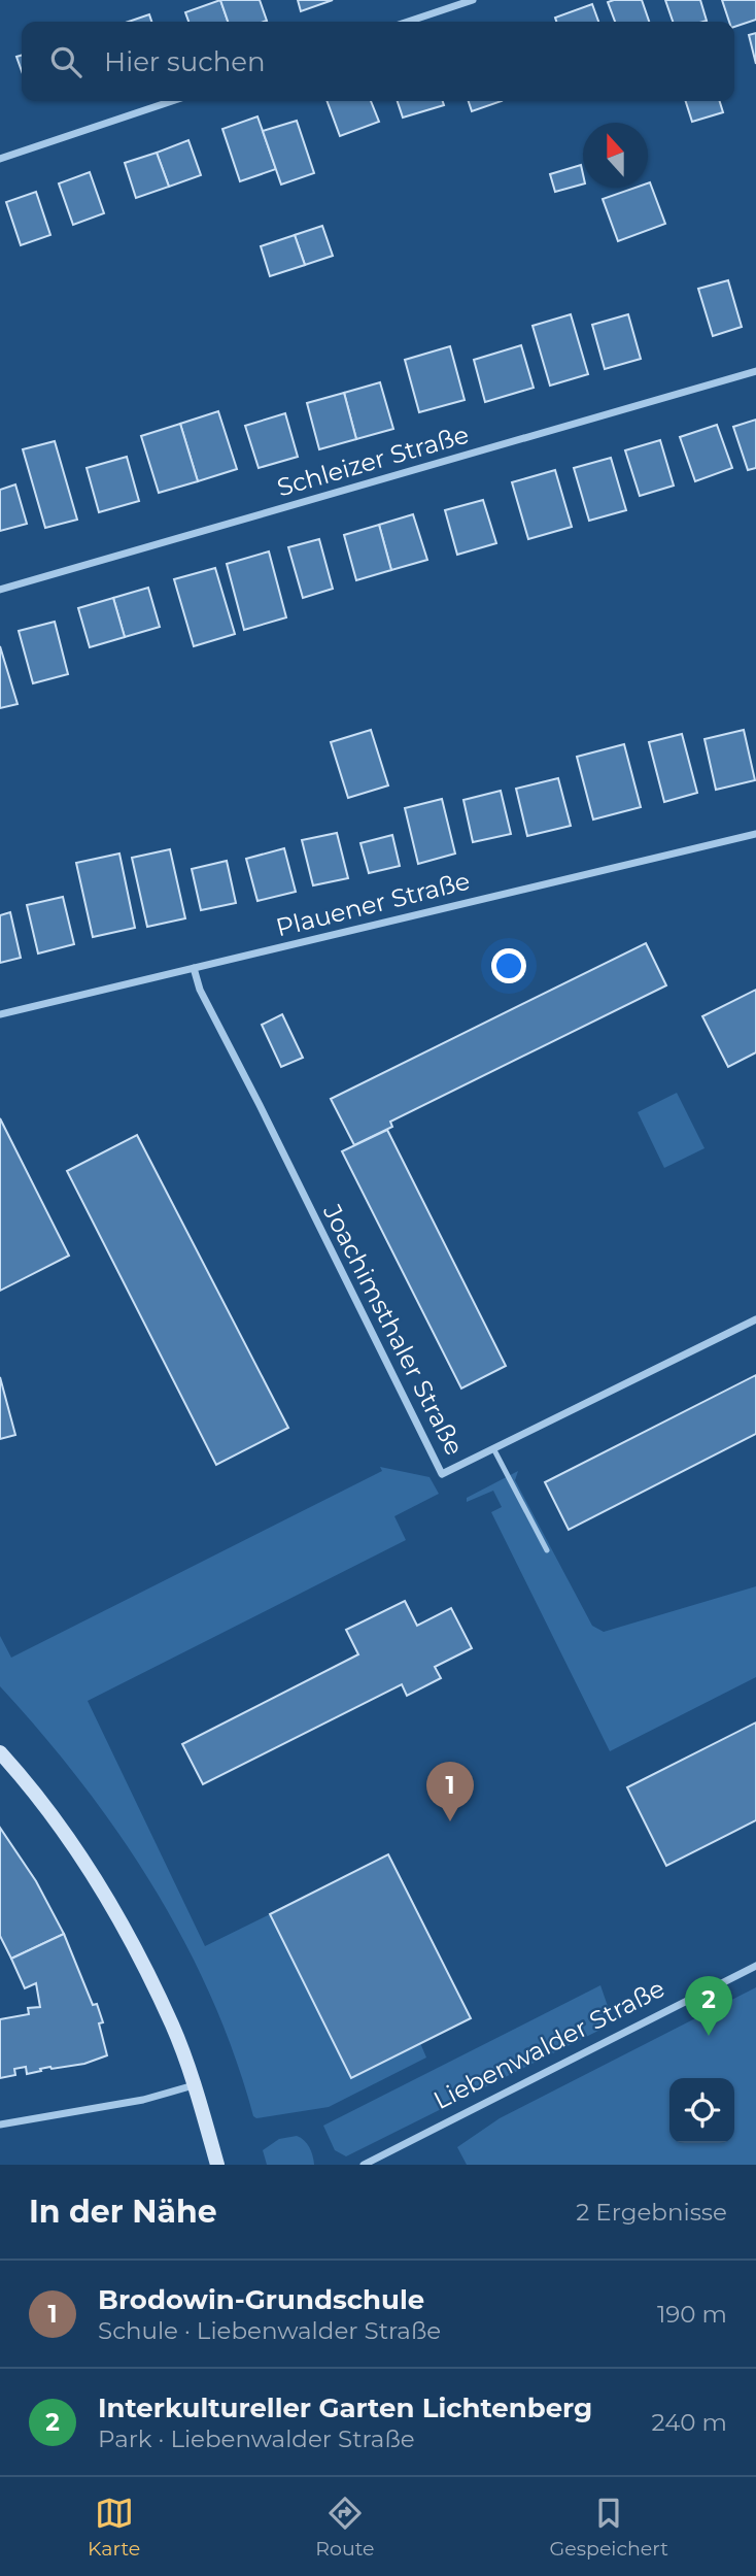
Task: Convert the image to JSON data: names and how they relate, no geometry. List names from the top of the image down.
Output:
{
  "streets": {
    "street": [
      "Schleizer Straße",
      "Plauener Straße",
      "Joachimsthaler Straße",
      "Liebenwalder Straße"
    ]
  },
  "crossings": [
    ["Plauener Straße", "Joachimsthaler Straße"]
  ],
  "north": "top",
  "page": {
    "search": "Hier suchen",
    "pins": ["1", "2"],
    "heading": ["In der Nähe", "2 Ergebnisse"],
    "list": [
      {
        "mark": "1",
        "name": "Brodowin-Grundschule",
        "note": "Schule · Liebenwalder Straße",
        "value": "190 m"
      },
      {
        "mark": "2",
        "name": "Interkultureller Garten Lichtenberg",
        "note": "Park · Liebenwalder Straße",
        "value": "240 m"
      }
    ],
    "nav": ["Karte", "Route", "Gespeichert"]
  }
}
